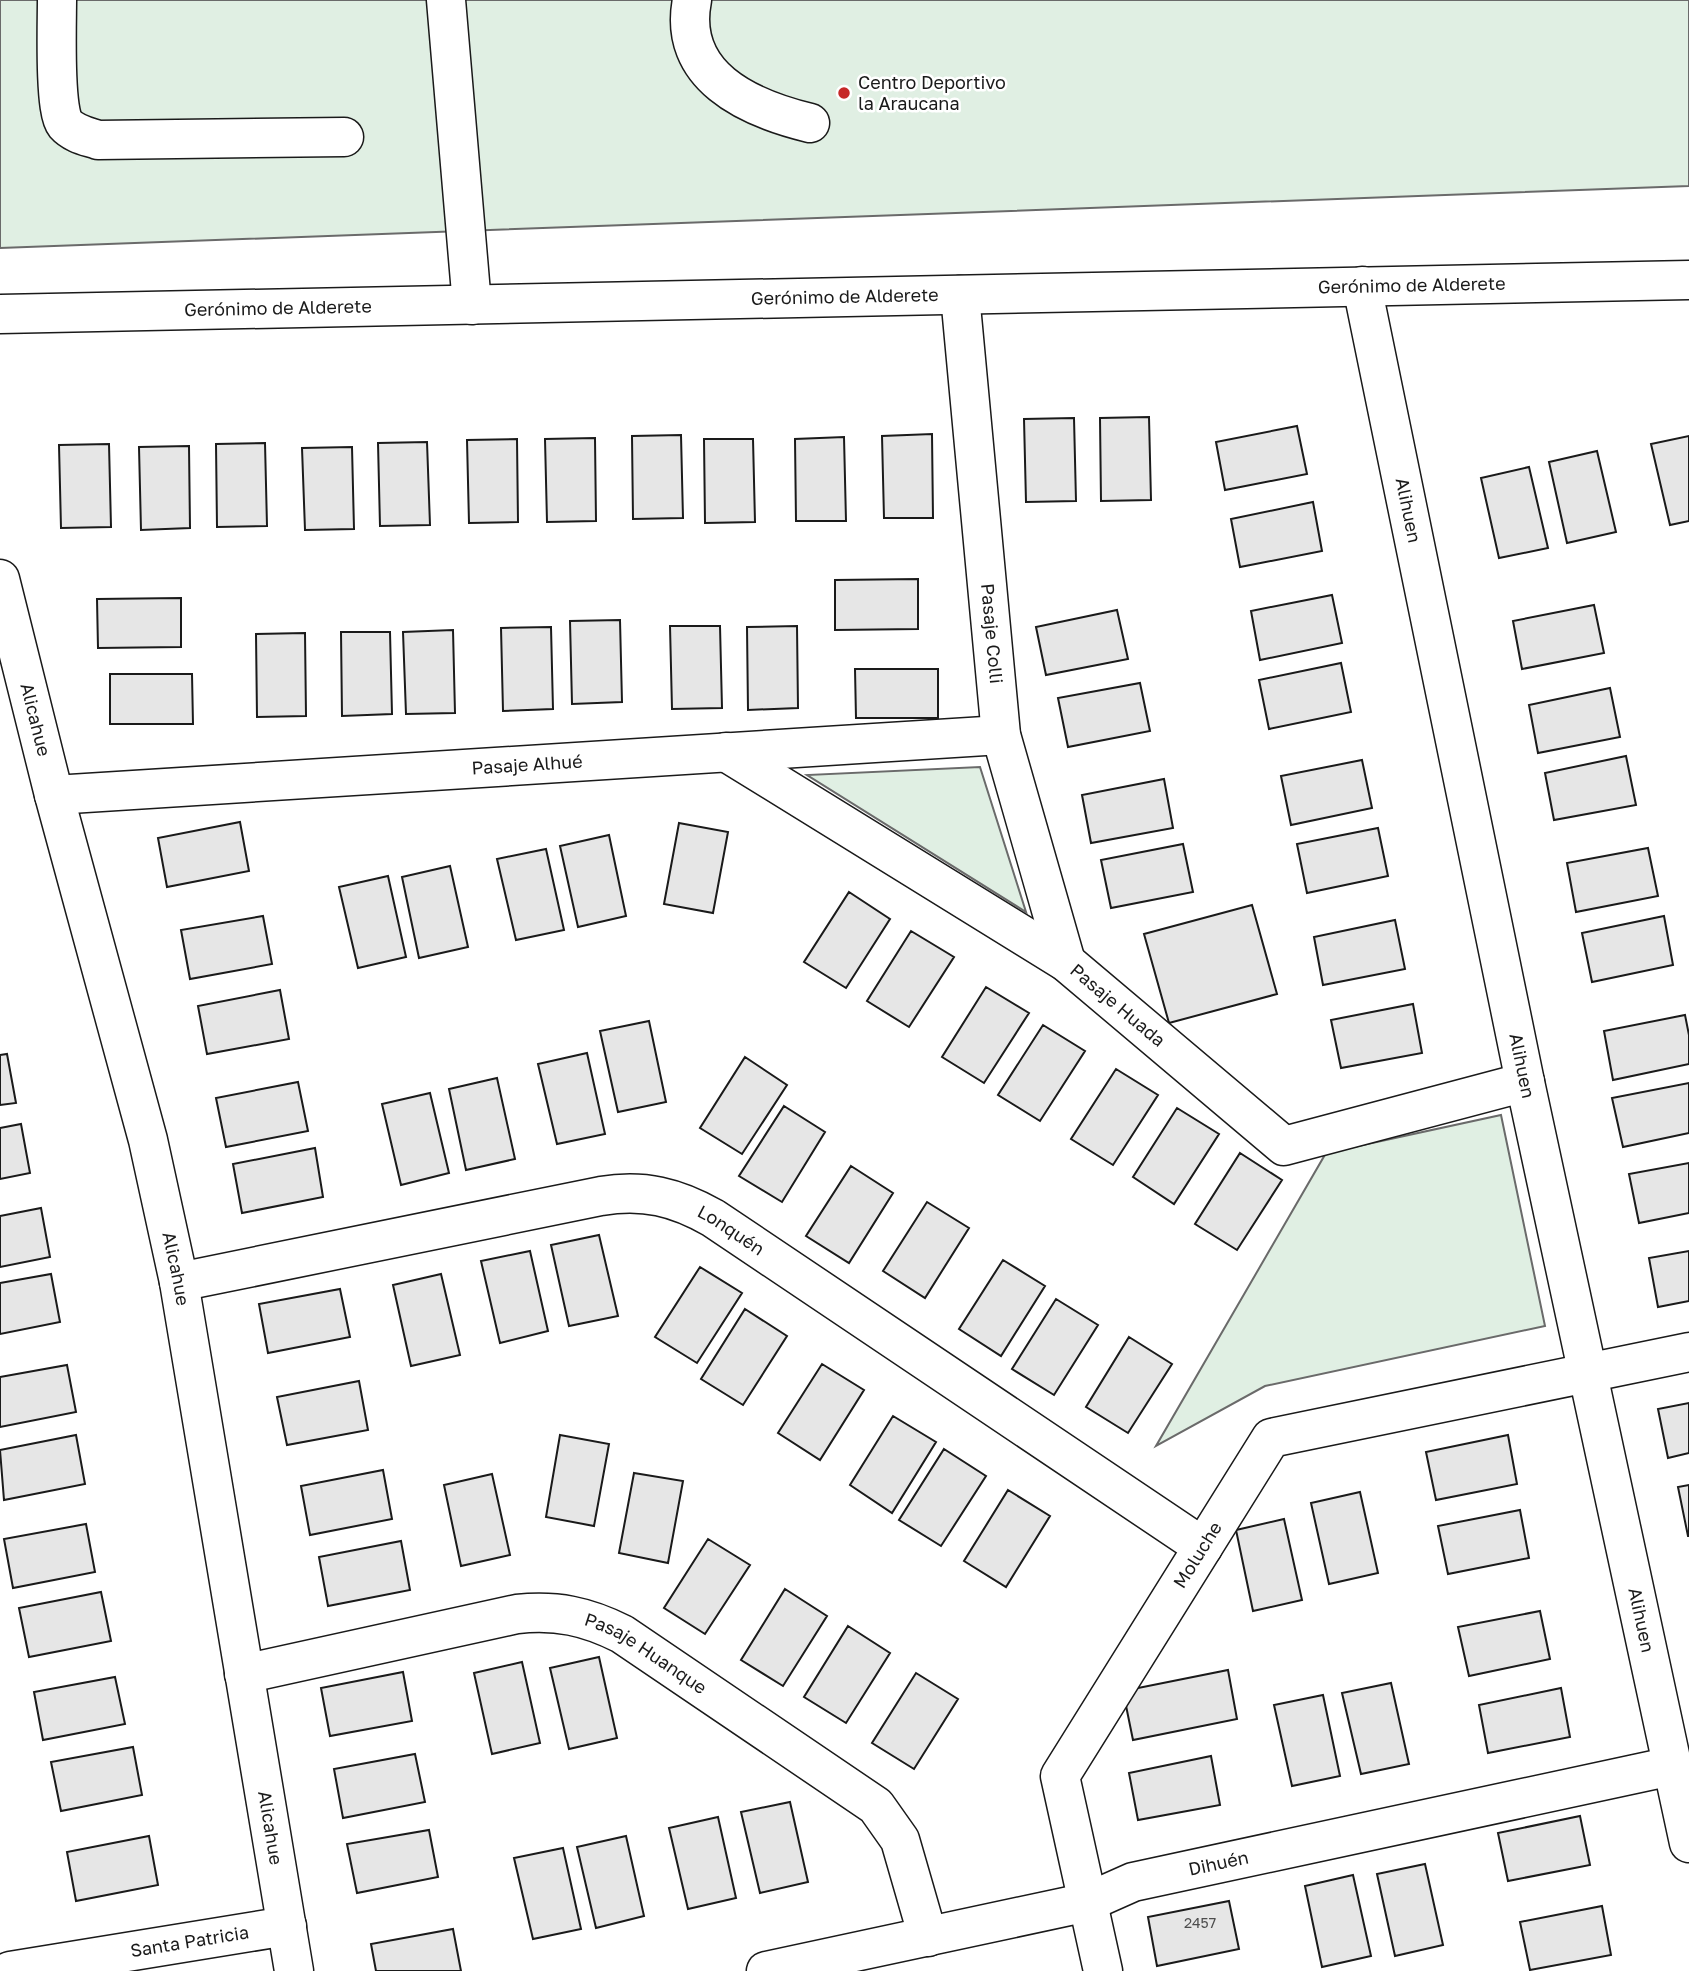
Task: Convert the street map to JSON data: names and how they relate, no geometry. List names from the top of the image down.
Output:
{
  "streets": {
    "street": [
      "Gerónimo de Alderete",
      "Alihuen",
      "Pasaje Colli",
      "Alicahue",
      "Pasaje Alhué",
      "Pasaje Huada",
      "Lonquén",
      "Moluche",
      "Pasaje Huanque",
      "Dihuén",
      "Santa Patricia"
    ]
  },
  "crossings": [
    ["Gerónimo de Alderete", "Alihuen"],
    ["Gerónimo de Alderete", "Pasaje Colli"],
    ["Alihuen", "Pasaje Huada"],
    ["Alihuen", "Moluche"],
    ["Alihuen", "Dihuén"],
    ["Pasaje Colli", "Pasaje Alhué"],
    ["Pasaje Colli", "Pasaje Huada"],
    ["Alicahue", "Pasaje Alhué"],
    ["Alicahue", "Lonquén"],
    ["Alicahue", "Pasaje Huanque"],
    ["Alicahue", "Santa Patricia"],
    ["Pasaje Alhué", "Pasaje Huada"],
    ["Lonquén", "Moluche"],
    ["Moluche", "Dihuén"],
    ["Pasaje Huanque", "Dihuén"]
  ],
  "places": ["Centro Deportivo la Araucana"],
  "house_numbers": ["2457"]
}
